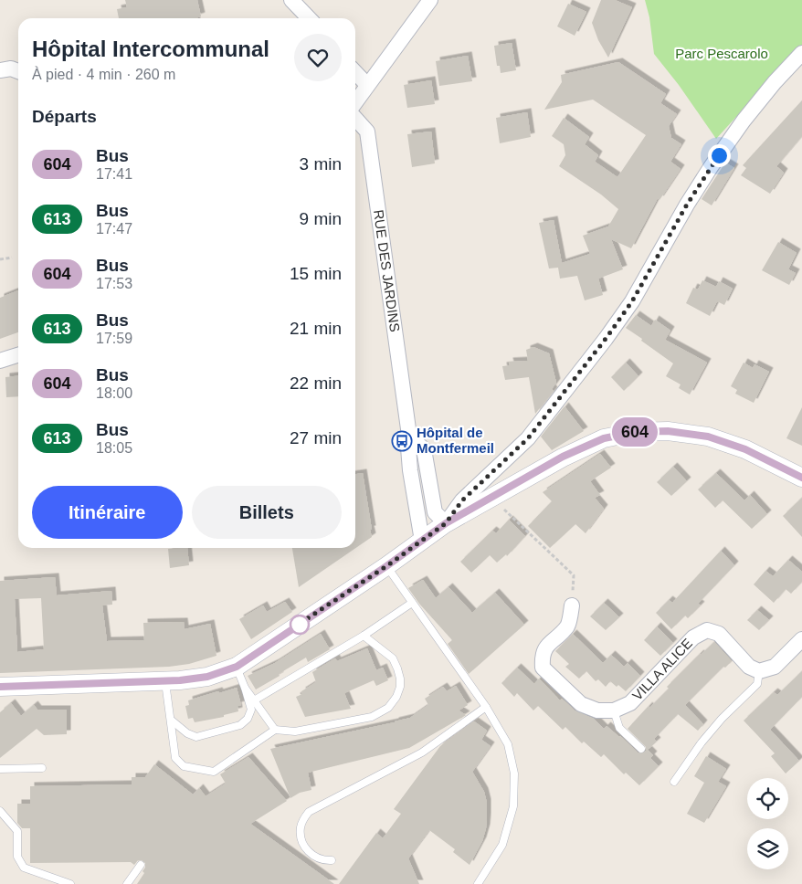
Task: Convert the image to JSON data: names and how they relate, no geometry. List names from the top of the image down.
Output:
{
  "streets": {
    "street": ["RUE DES JARDINS", "VILLA ALICE"]
  },
  "parks": ["Parc Pescarolo"],
  "places": {
    "bus stop": ["Hôpital de Montfermeil"]
  },
  "lines": ["bus line 604"],
  "page": {
    "on_map": "604",
    "heading": [
      ["Hôpital Intercommunal", "À pied · 4 min · 260 m"],
      "Départs"
    ],
    "list": [
      {
        "mark": "604",
        "name": "Bus",
        "note": "17:41",
        "value": "3 min"
      },
      {
        "mark": "613",
        "name": "Bus",
        "note": "17:47",
        "value": "9 min"
      },
      {
        "mark": "604",
        "name": "Bus",
        "note": "17:53",
        "value": "15 min"
      },
      {
        "mark": "613",
        "name": "Bus",
        "note": "17:59",
        "value": "21 min"
      },
      {
        "mark": "604",
        "name": "Bus",
        "note": "18:00",
        "value": "22 min"
      },
      {
        "mark": "613",
        "name": "Bus",
        "note": "18:05",
        "value": "27 min"
      }
    ],
    "buttons": ["Itinéraire", "Billets"]
  }
}
